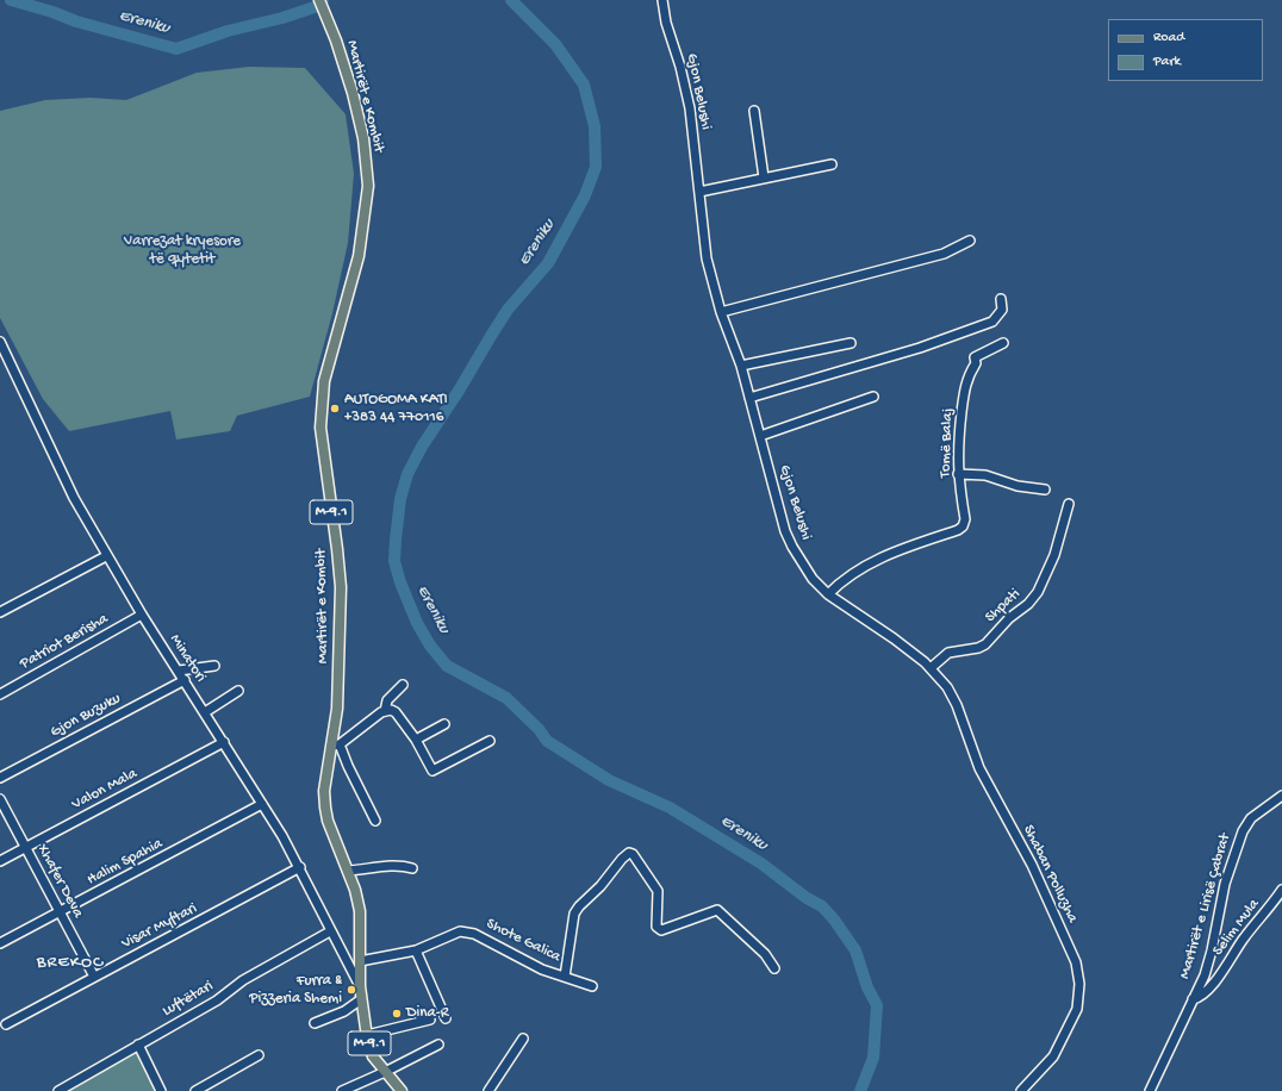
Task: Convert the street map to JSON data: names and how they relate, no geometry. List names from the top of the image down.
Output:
{
  "streets": {
    "main road": ["Martirët e Kombit", "M-9.1"],
    "street": [
      "Gjon Belushi",
      "Tomë Balaj",
      "Shpati",
      "Patriot Berisha",
      "Minatori",
      "Gjon Buzuku",
      "Valon Mala",
      "Halim Spahia",
      "Shaban Polluzha",
      "Xhafer Deva",
      "Martirët e Lirisë Çabrat",
      "Visar Myftari",
      "Selim Mula",
      "Shote Galica",
      "Luftëtari"
    ]
  },
  "crossings": [
    ["Gjon Belushi", "Tomë Balaj"],
    ["Gjon Belushi", "Shpati"],
    ["Gjon Belushi", "Shaban Polluzha"],
    ["Martirët e Kombit", "Minatori"],
    ["Martirët e Kombit", "Shote Galica"],
    ["Shpati", "Shaban Polluzha"],
    ["Patriot Berisha", "Minatori"],
    ["Minatori", "Gjon Buzuku"],
    ["Minatori", "Valon Mala"],
    ["Minatori", "Halim Spahia"],
    ["Minatori", "Visar Myftari"],
    ["Minatori", "Luftëtari"],
    ["Valon Mala", "Xhafer Deva"],
    ["Halim Spahia", "Xhafer Deva"],
    ["Xhafer Deva", "Visar Myftari"],
    ["Martirët e Lirisë Çabrat", "Selim Mula"]
  ],
  "districts": ["BREKOC"],
  "water": ["Ereniku"],
  "parks": ["Varrezat kryesore të qytetit"],
  "places": ["AUTOGOMA KATI +383 44 770116", "Furra & Pizzeria Shemi", "Dina-R"],
  "legend": ["Road", "Park"]
}
